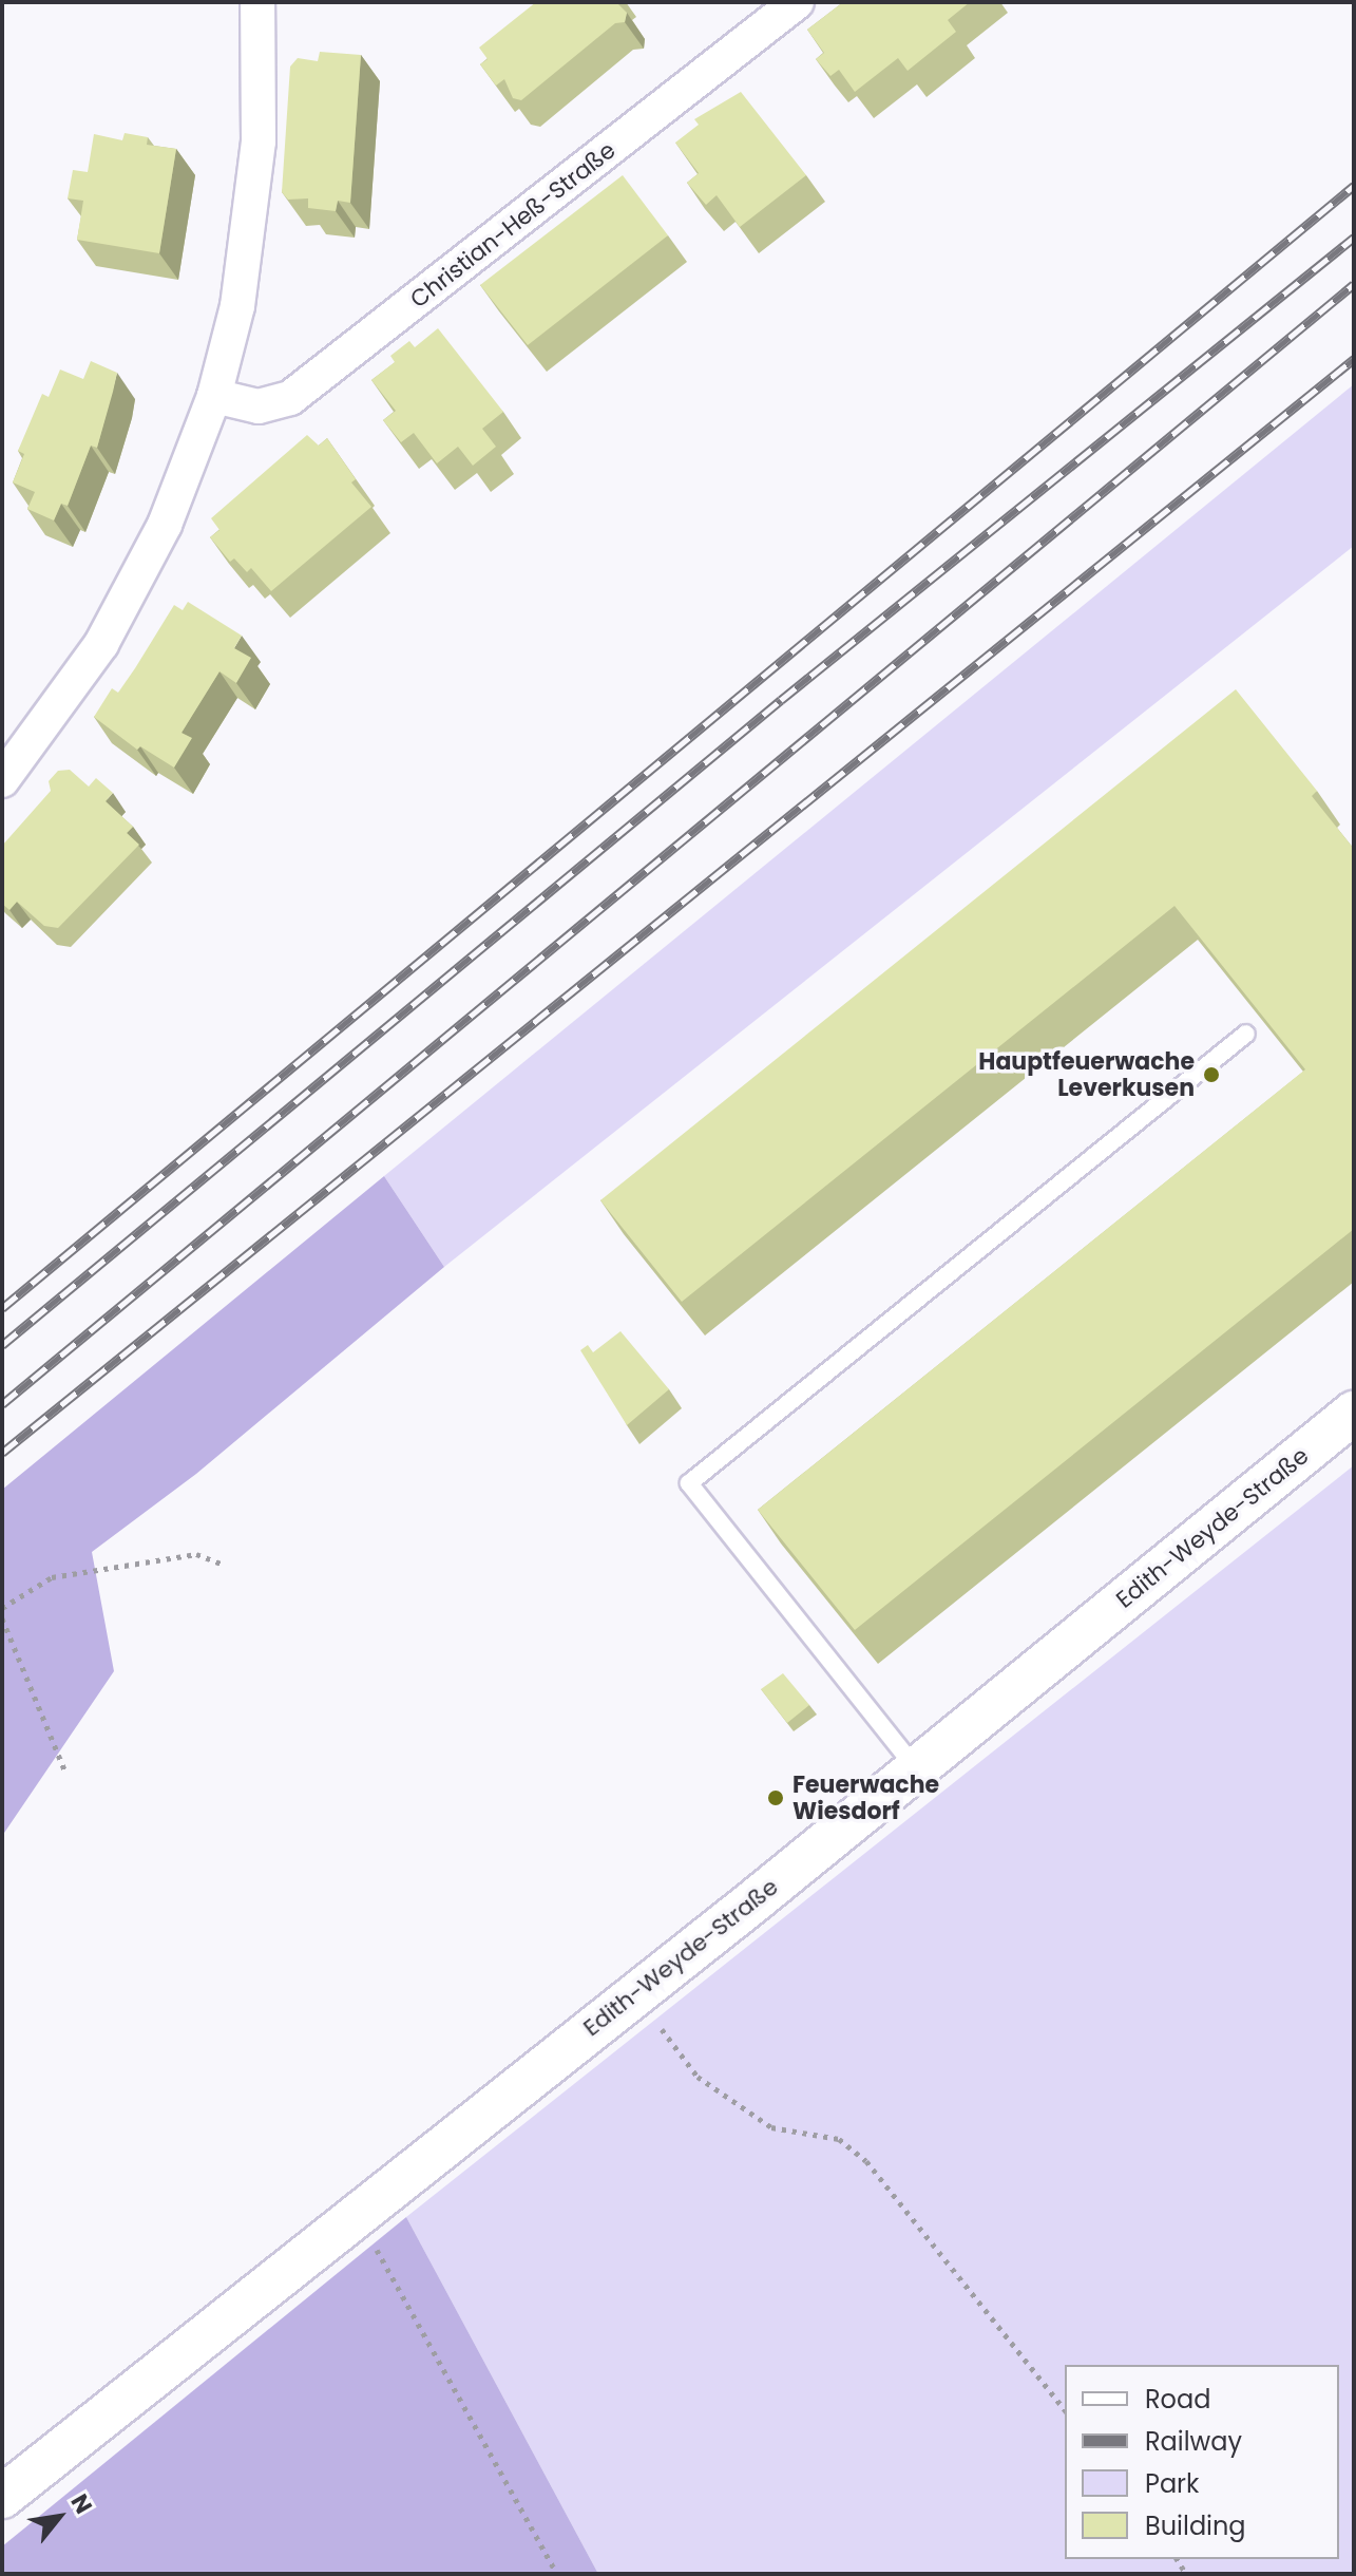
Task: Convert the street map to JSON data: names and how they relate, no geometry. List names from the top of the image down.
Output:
{
  "streets": {
    "street": ["Christian-Heß-Straße", "Edith-Weyde-Straße"]
  },
  "places": ["Hauptfeuerwache Leverkusen", "Feuerwache Wiesdorf"],
  "legend": [
    "Road",
    "Railway",
    "Park",
    "Building"
  ],
  "north": "top right"
}
